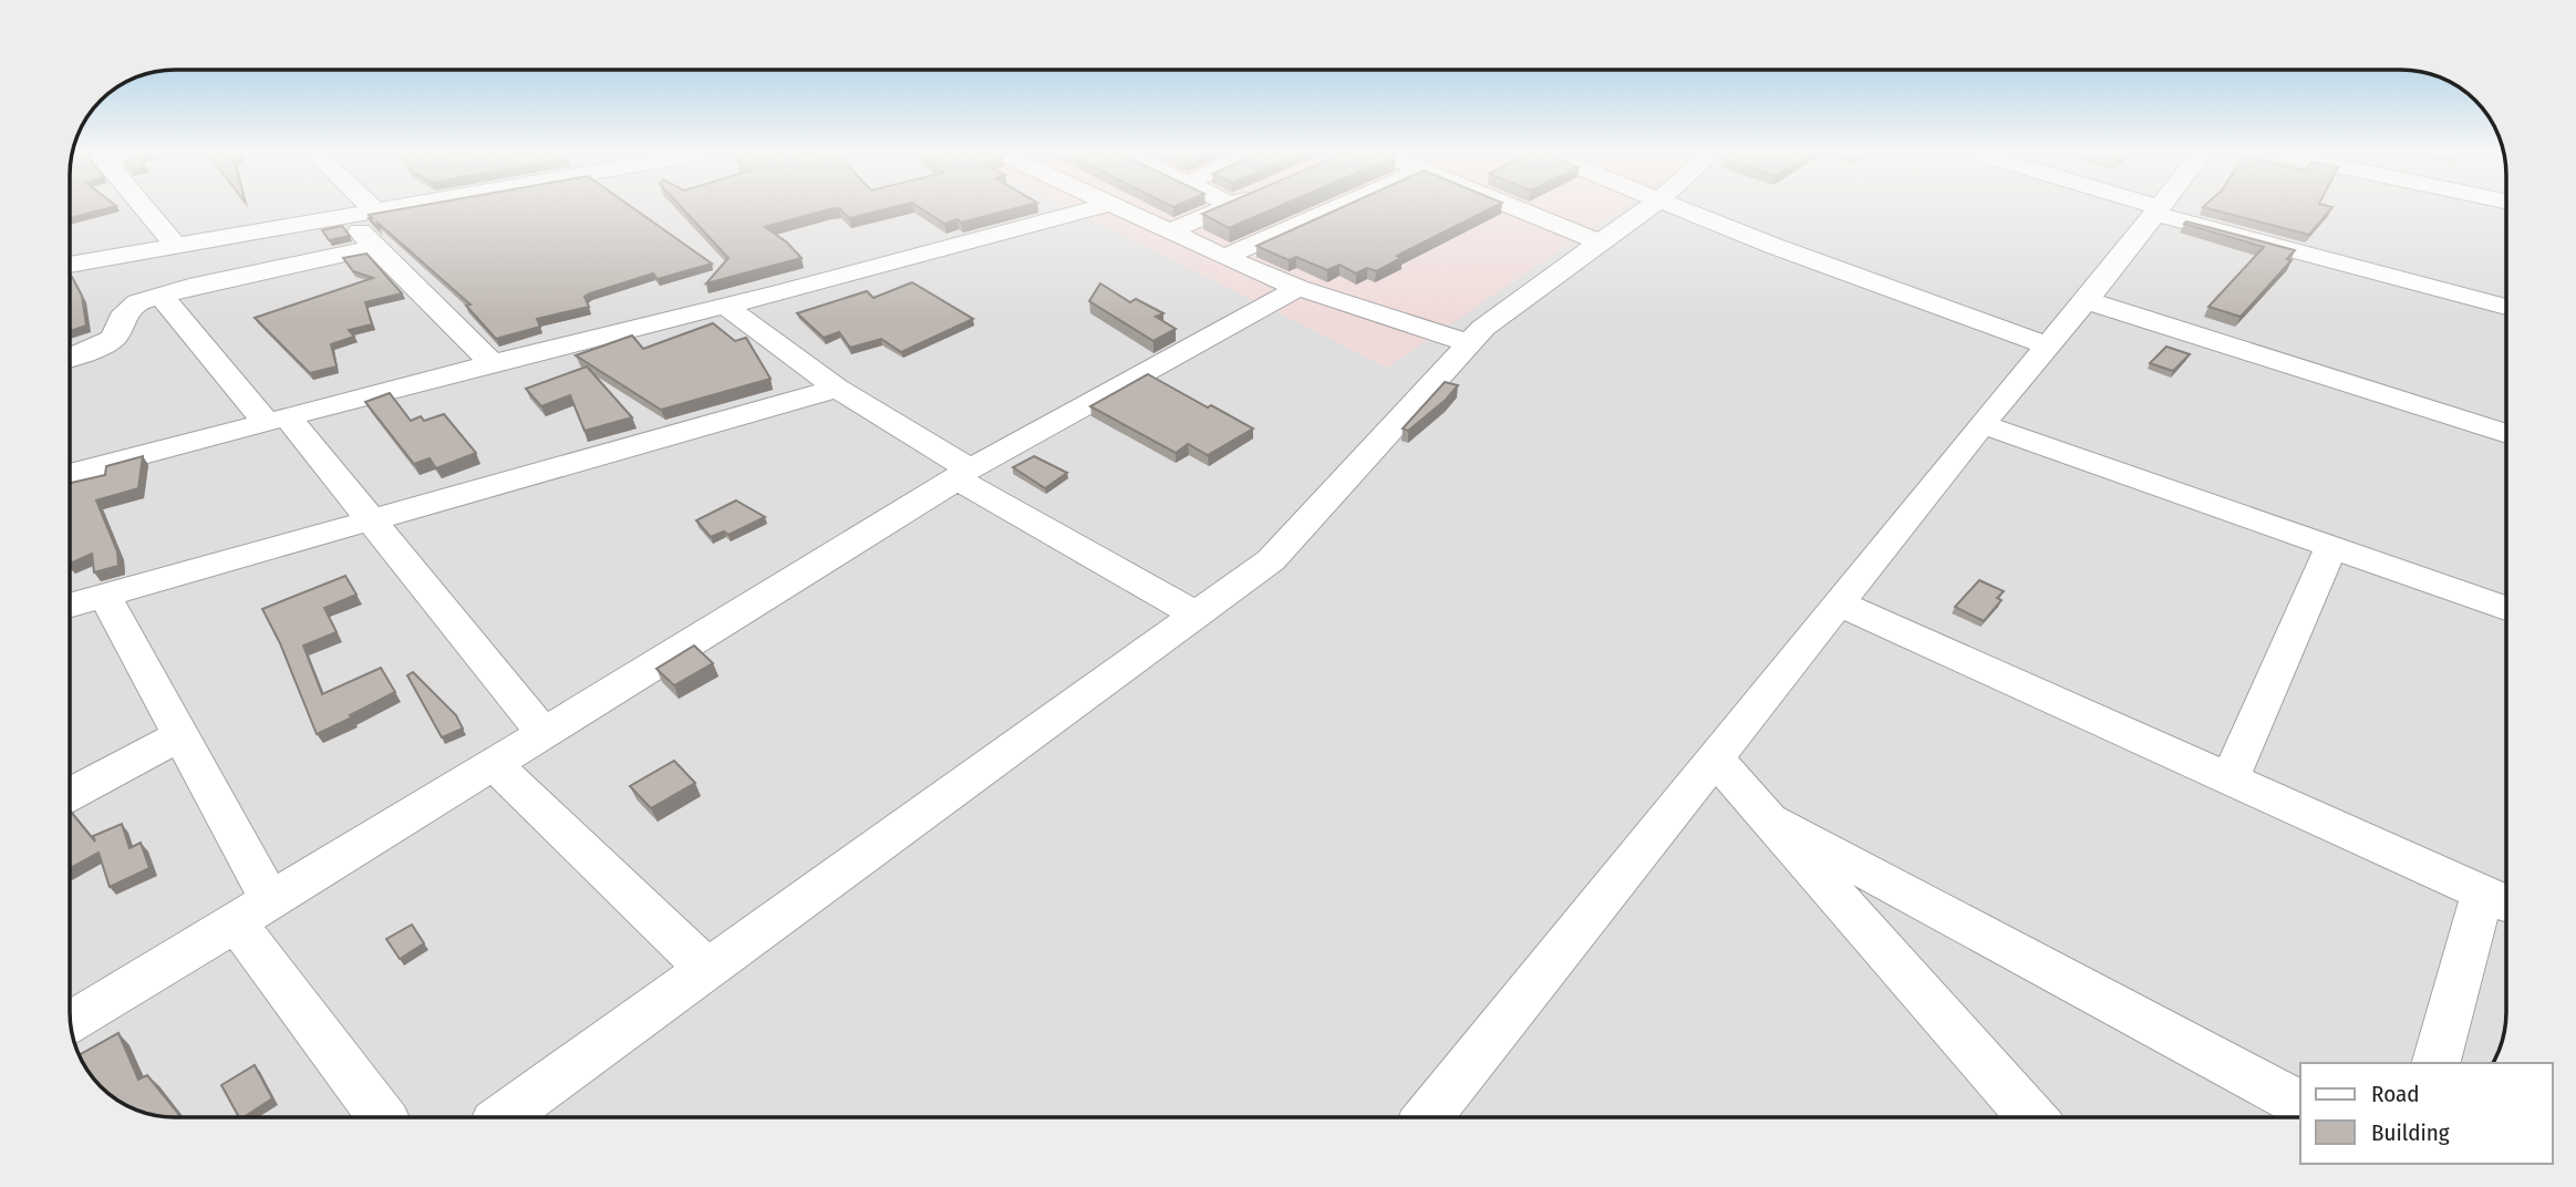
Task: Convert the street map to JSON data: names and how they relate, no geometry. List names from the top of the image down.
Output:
{
  "legend": ["Road", "Building"]
}
